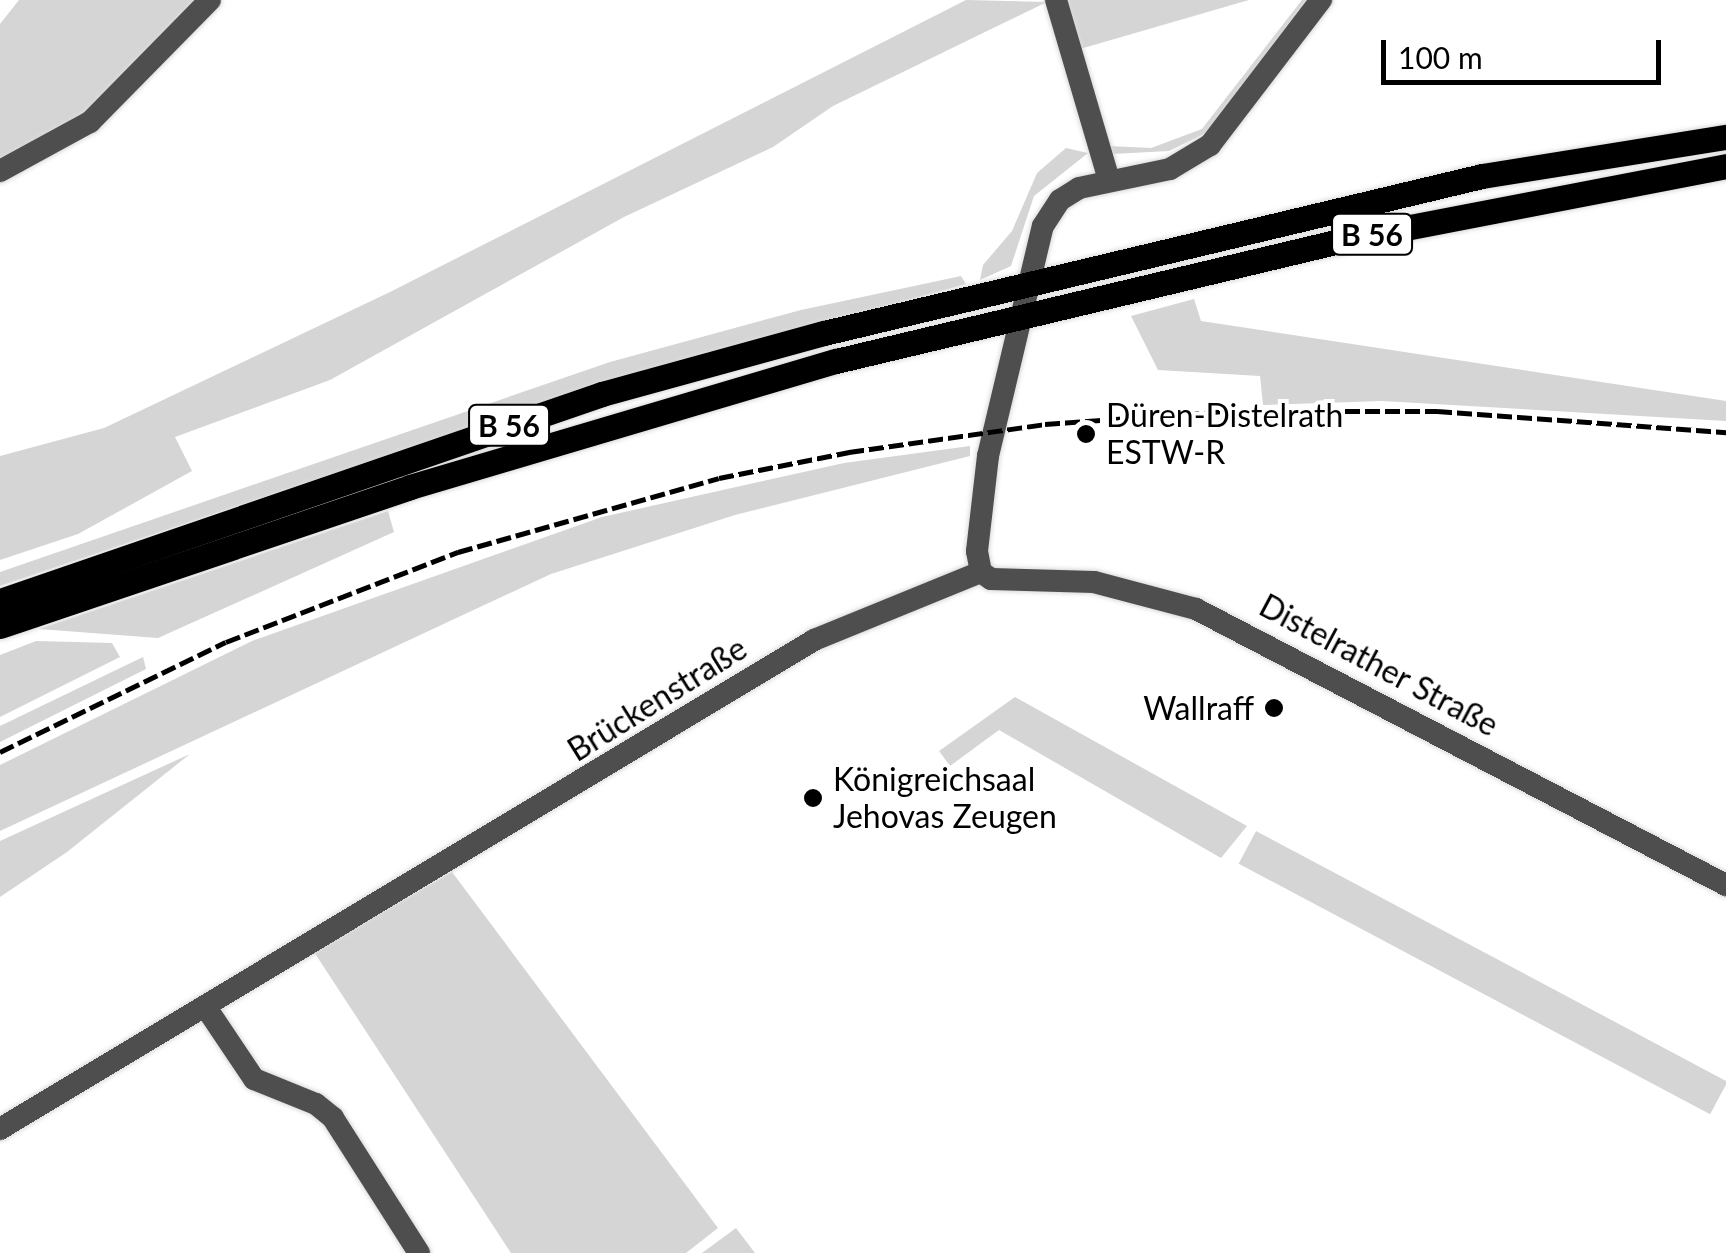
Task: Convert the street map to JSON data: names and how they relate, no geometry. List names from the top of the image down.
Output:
{
  "streets": {
    "main road": ["B 56"],
    "street": ["Distelrather Straße", "Brückenstraße"]
  },
  "crossings": [
    ["Distelrather Straße", "Brückenstraße"]
  ],
  "places": ["Düren-Distelrath ESTW-R", "Wallraff", "Königreichsaal Jehovas Zeugen"],
  "scale_bar": "100 m"
}
